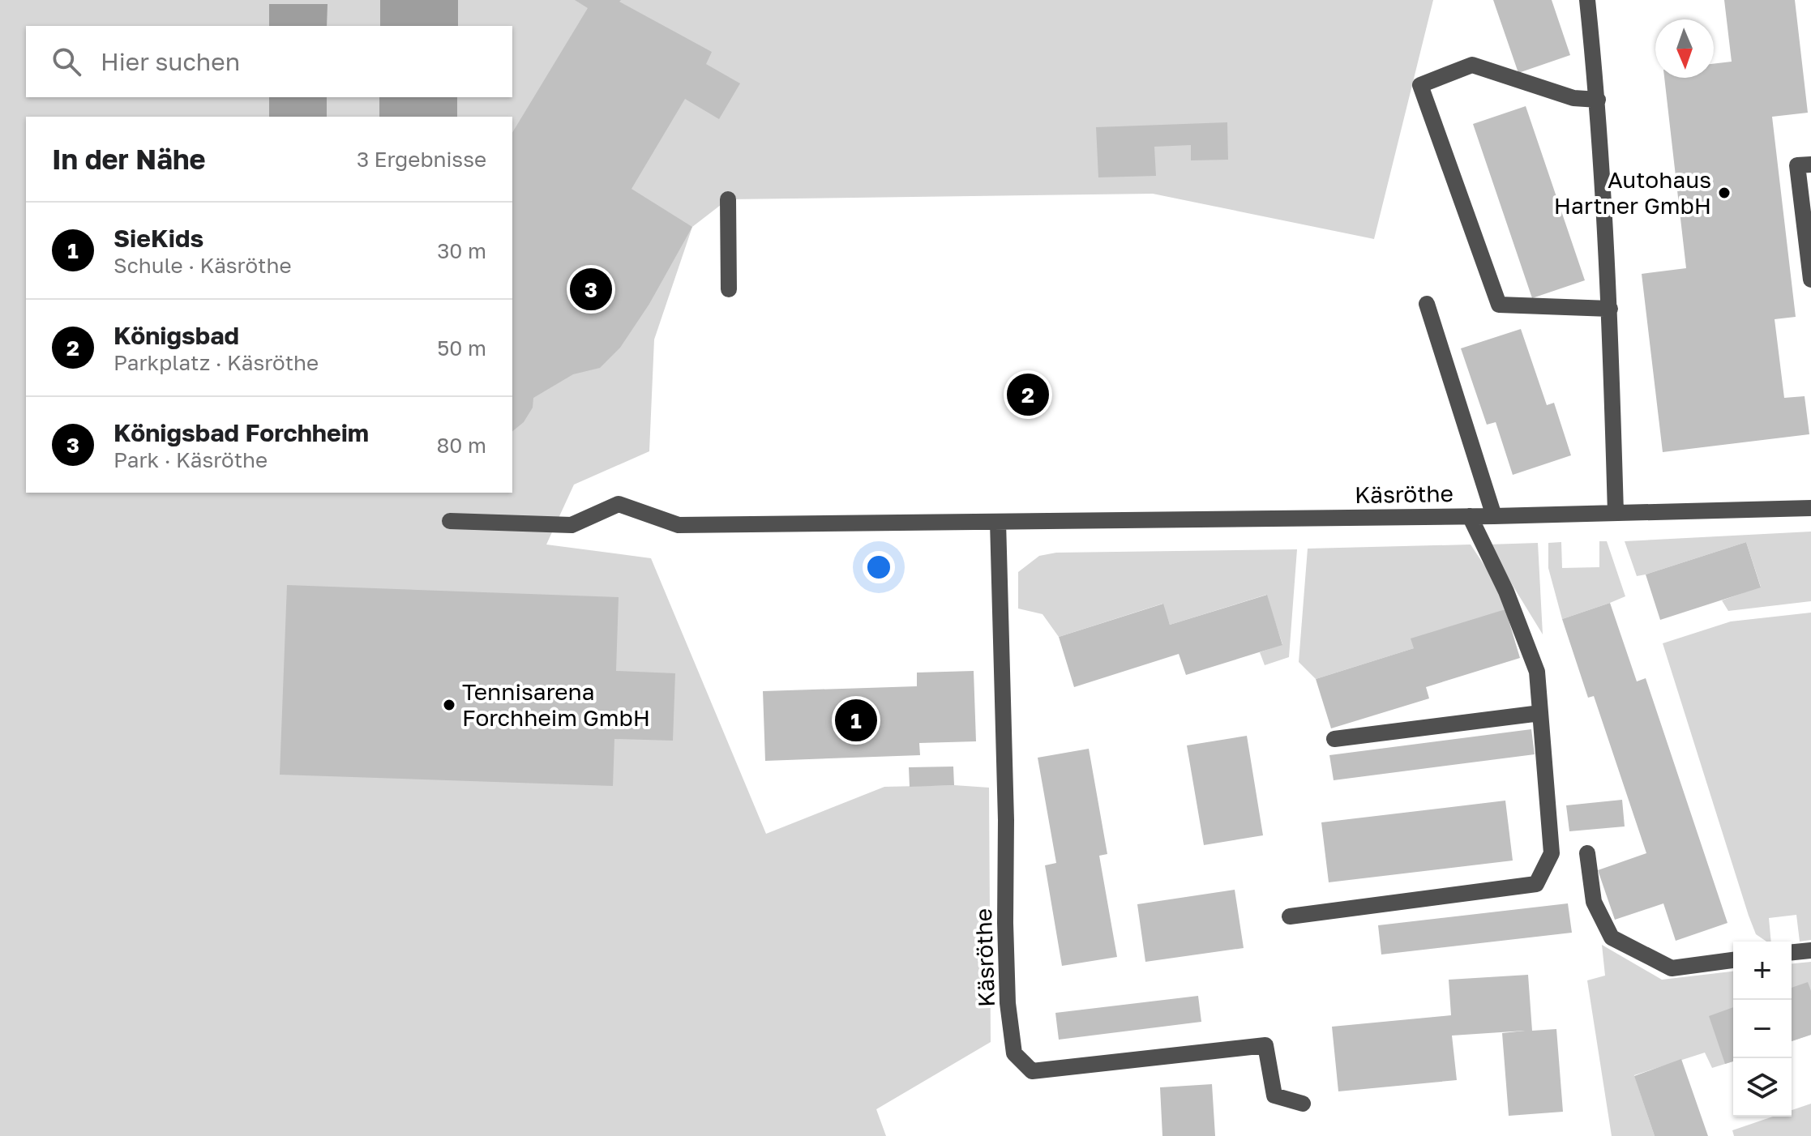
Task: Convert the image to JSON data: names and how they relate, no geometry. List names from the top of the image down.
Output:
{
  "streets": {
    "street": ["Käsröthe"]
  },
  "places": ["Autohaus Hartner GmbH", "Tennisarena Forchheim GmbH"],
  "north": "bottom",
  "page": {
    "search": "Hier suchen",
    "heading": ["In der Nähe", "3 Ergebnisse"],
    "list": [
      {
        "mark": "1",
        "name": "SieKids",
        "note": "Schule · Käsröthe",
        "value": "30 m"
      },
      {
        "mark": "2",
        "name": "Königsbad",
        "note": "Parkplatz · Käsröthe",
        "value": "50 m"
      },
      {
        "mark": "3",
        "name": "Königsbad Forchheim",
        "note": "Park · Käsröthe",
        "value": "80 m"
      }
    ],
    "pins": ["3", "2", "1"],
    "map_buttons": ["+", "−"]
  }
}
